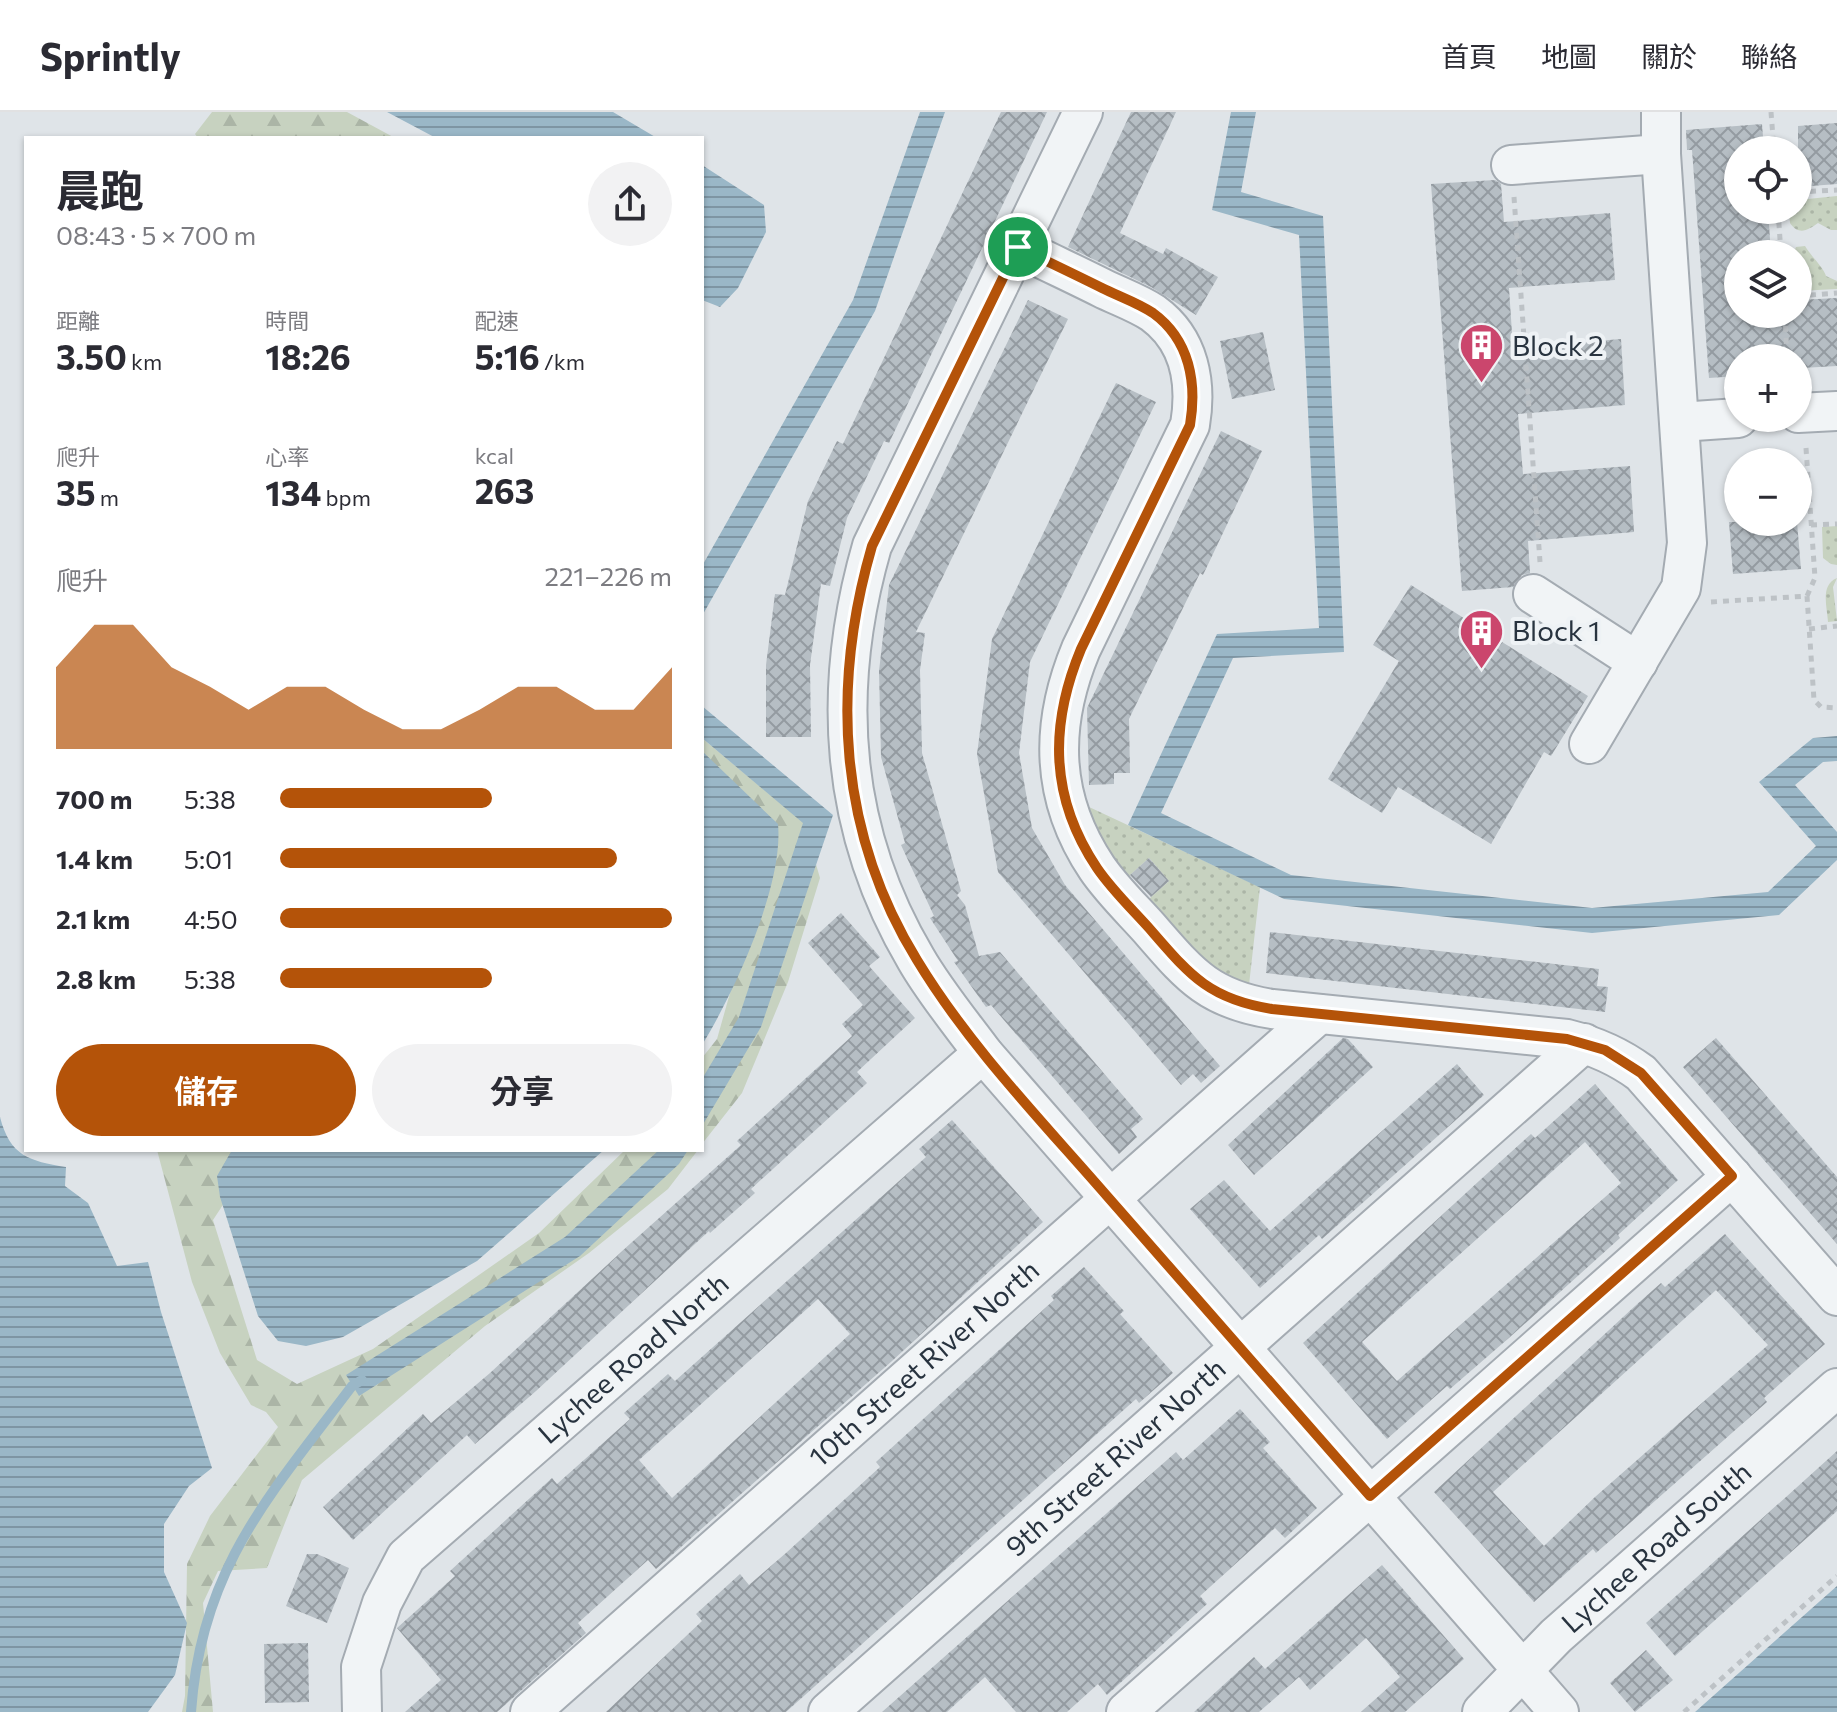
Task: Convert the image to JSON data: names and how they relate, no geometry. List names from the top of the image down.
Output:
{
  "streets": {
    "street": [
      "Lychee Road North",
      "10th Street River North",
      "9th Street River North",
      "Lychee Road South"
    ]
  },
  "places": {
    "building": ["Block 2", "Block 1"]
  },
  "page": {
    "header": "Sprintly",
    "nav": [
      "首頁",
      "地圖",
      "關於",
      "聯絡"
    ],
    "map_buttons": ["+", "−"],
    "heading": ["晨跑", "08:43 · 5 × 700 m"],
    "stats": [
      ["距離", "3.50 km"],
      ["時間", "18:26"],
      ["配速", "5:16 /km"],
      ["爬升", "35 m"],
      ["心率", "134 bpm"],
      ["kcal", "263"]
    ],
    "chart": ["爬升", "221–226 m"],
    "list": [
      {
        "name": "700 m",
        "note": "5:38"
      },
      {
        "name": "1.4 km",
        "note": "5:01"
      },
      {
        "name": "2.1 km",
        "note": "4:50"
      },
      {
        "name": "2.8 km",
        "note": "5:38"
      }
    ],
    "buttons": ["儲存", "分享"]
  }
}
